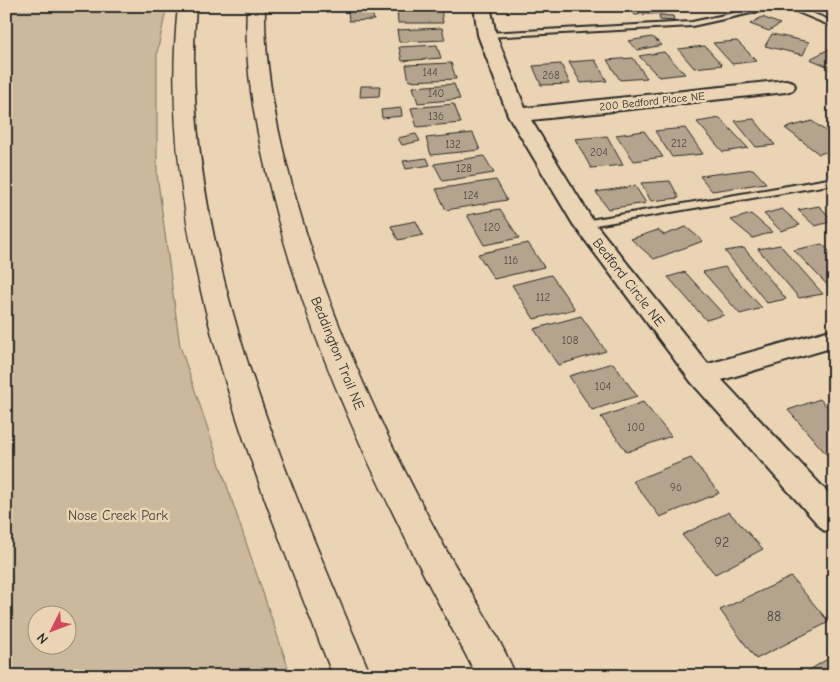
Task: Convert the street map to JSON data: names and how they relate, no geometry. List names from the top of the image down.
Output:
{
  "streets": {
    "main road": ["Beddington Trail NE"],
    "street": ["200 Bedford Place NE", "Bedford Circle NE"]
  },
  "crossings": [
    ["200 Bedford Place NE", "Bedford Circle NE"]
  ],
  "parks": ["Nose Creek Park"],
  "house_numbers": [
    "144",
    "268",
    "140",
    "136",
    "212",
    "132",
    "204",
    "128",
    "124",
    "120",
    "116",
    "112",
    "108",
    "104",
    "100",
    "96",
    "92",
    "88"
  ],
  "north": "bottom left"
}
